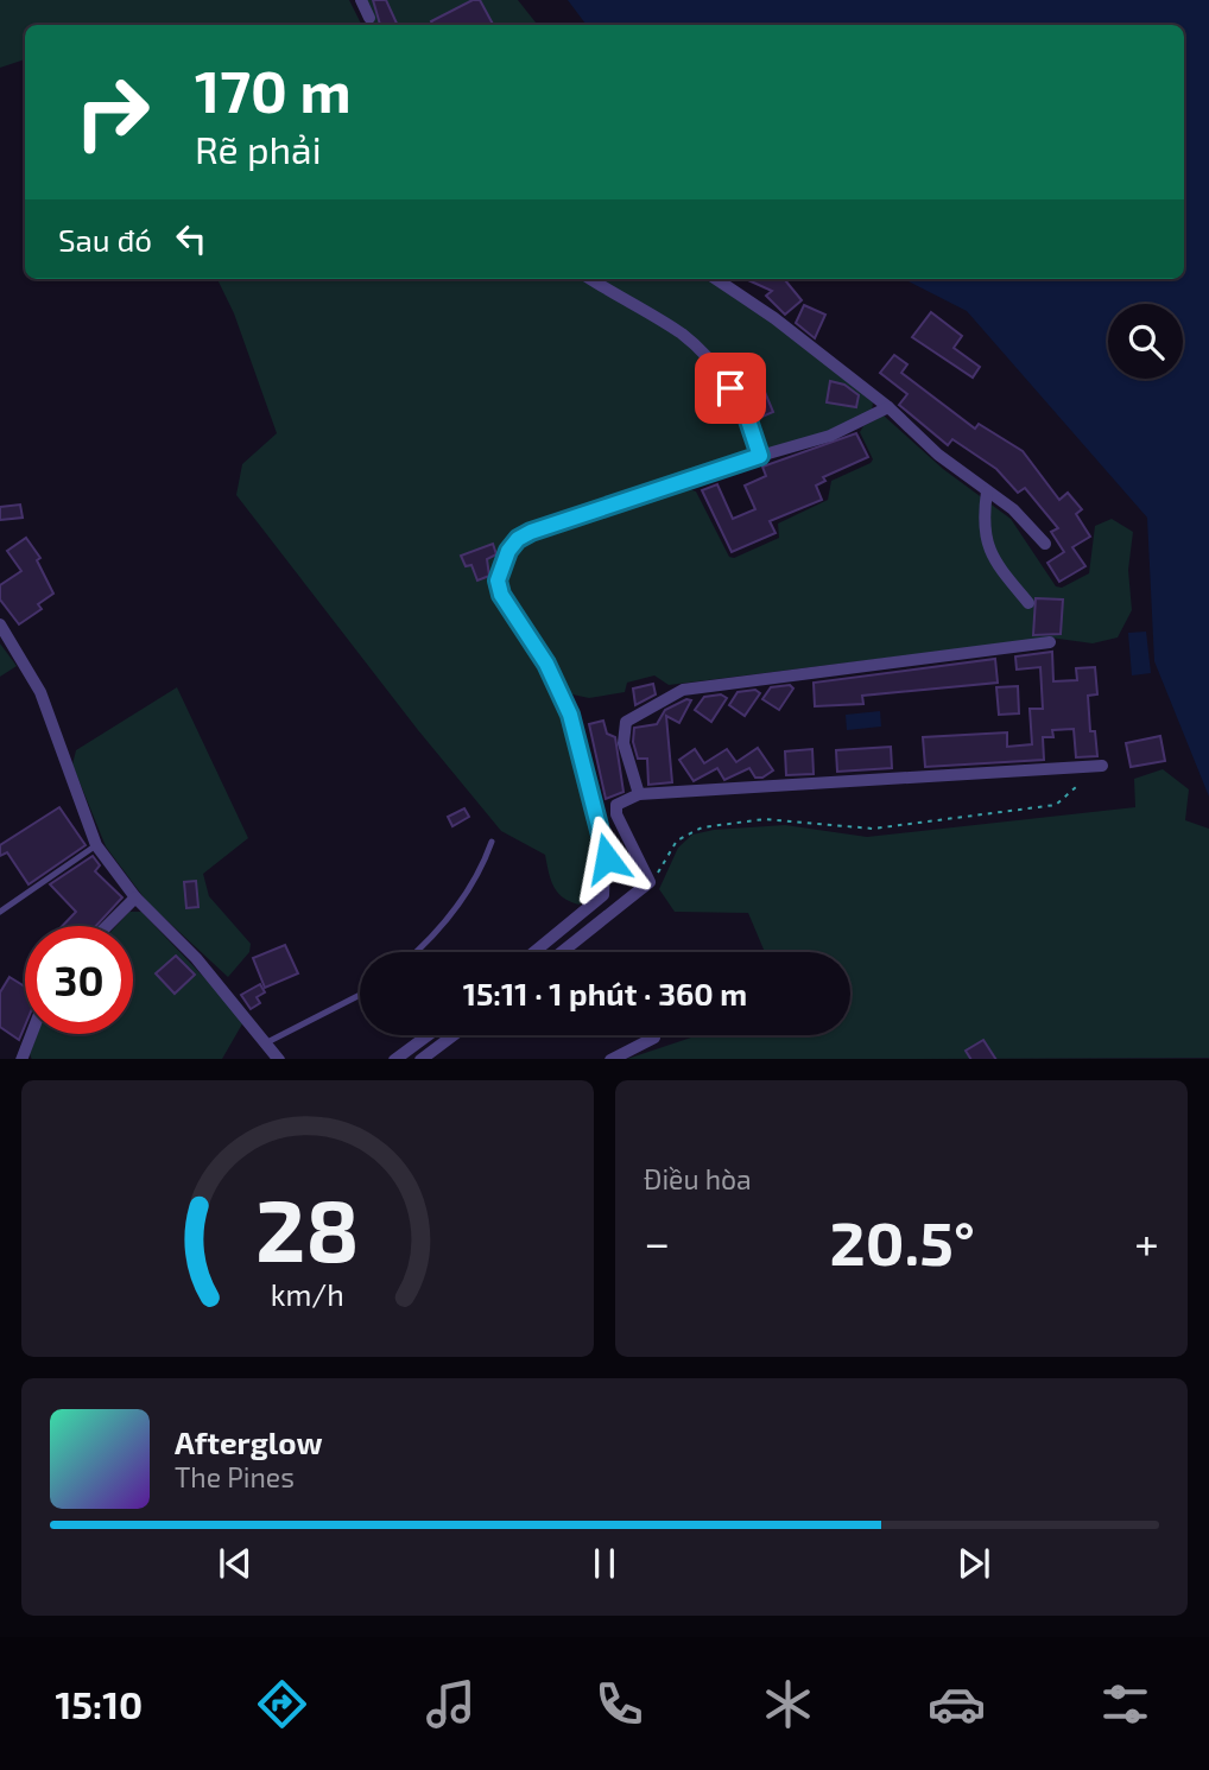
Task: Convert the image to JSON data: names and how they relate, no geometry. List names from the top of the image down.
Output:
{
  "page": {
    "turn": ["170 m", "Rẽ phải"],
    "then": "Sau đó",
    "limit": "30",
    "trip": "15:11 · 1 phút · 360 m",
    "tile": "Điều hòa",
    "heat": ["−", "20.5°", "+"],
    "song": ["Afterglow", "The Pines"],
    "tabs": "15:10",
    "gauge": ["28", "km/h"]
  }
}
